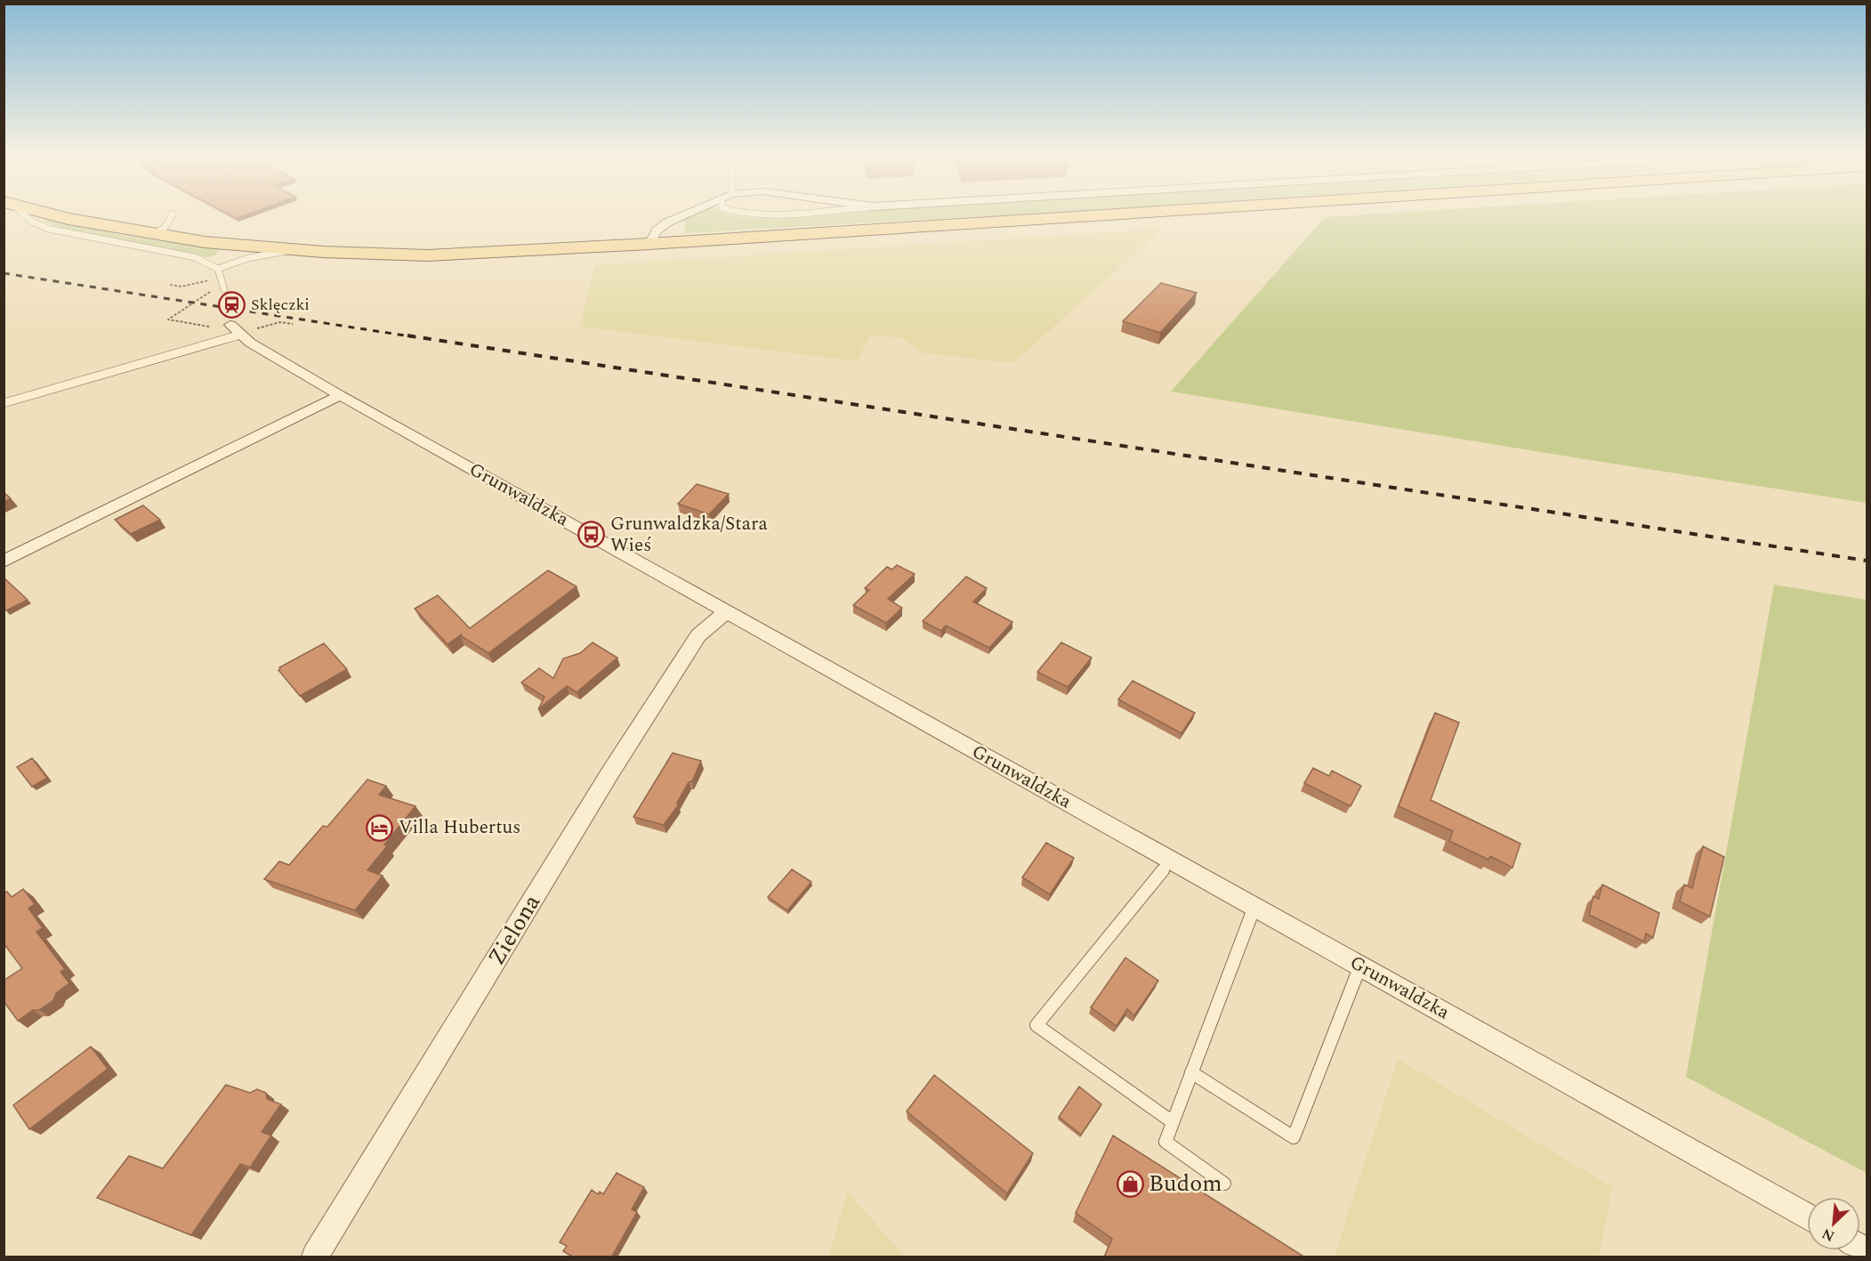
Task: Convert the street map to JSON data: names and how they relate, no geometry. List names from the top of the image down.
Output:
{
  "streets": {
    "street": ["Grunwaldzka", "Zielona"]
  },
  "crossings": [
    ["Grunwaldzka", "Zielona"]
  ],
  "places": {
    "station": ["Sklęczki"],
    "bus stop": ["Grunwaldzka/Stara Wieś"],
    "hotel": ["Villa Hubertus"],
    "shop": ["Budom"]
  },
  "north": "bottom left"
}
